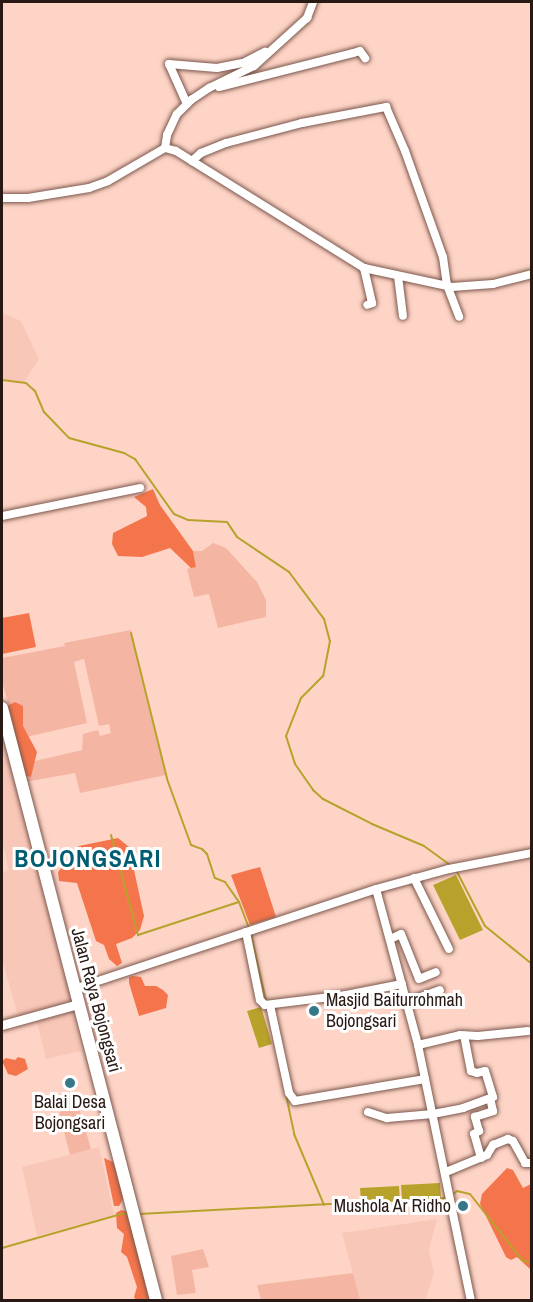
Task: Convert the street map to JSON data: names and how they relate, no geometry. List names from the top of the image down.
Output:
{
  "streets": {
    "main road": ["Jalan Raya Bojongsari"]
  },
  "districts": ["BOJONGSARI"],
  "places": ["Masjid Baiturrohmah Bojongsari", "Balai Desa Bojongsari", "Mushola Ar Ridho"]
}
